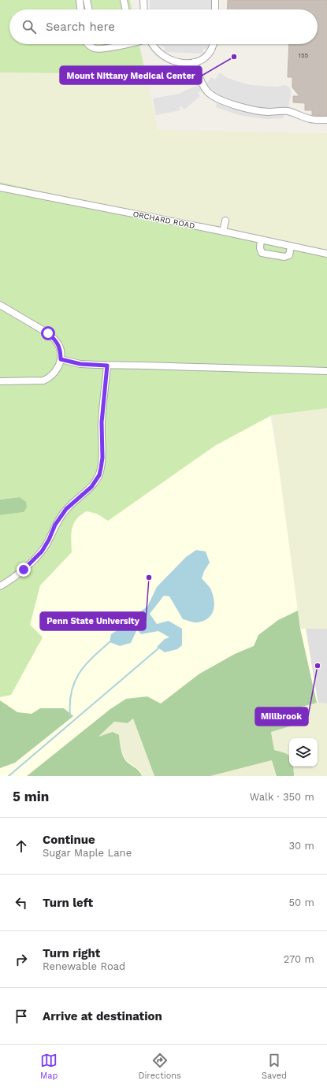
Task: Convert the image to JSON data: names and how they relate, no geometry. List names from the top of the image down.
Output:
{
  "streets": {
    "street": ["ORCHARD ROAD"]
  },
  "places": ["Mount Nittany Medical Center", "Penn State University", "Millbrook"],
  "house_numbers": ["155"],
  "page": {
    "search": "Search here",
    "heading": ["5 min", "Walk · 350 m"],
    "list": [
      ["Continue", "Sugar Maple Lane", "30 m"],
      ["Turn left", "50 m"],
      ["Turn right", "Renewable Road", "270 m"],
      "Arrive at destination"
    ],
    "nav": ["Map", "Directions", "Saved"]
  }
}
